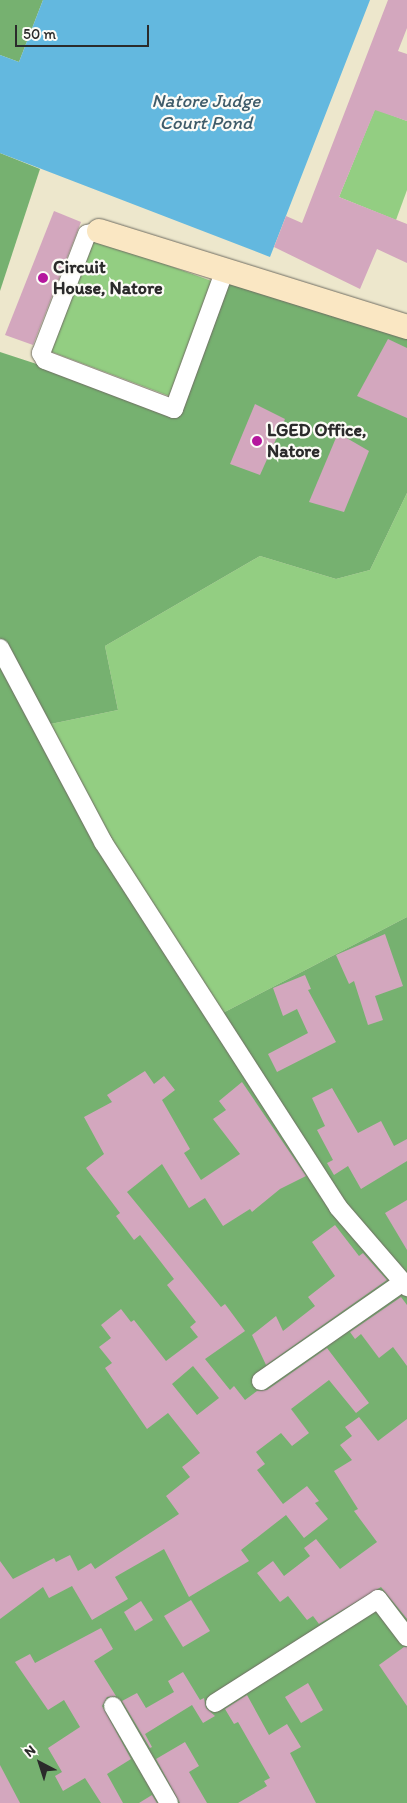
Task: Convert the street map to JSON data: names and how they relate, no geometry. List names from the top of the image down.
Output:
{
  "water": ["Natore Judge Court Pond"],
  "places": ["Circuit House, Natore", "LGED Office, Natore"],
  "scale_bar": "50 m",
  "north": "top left"
}
